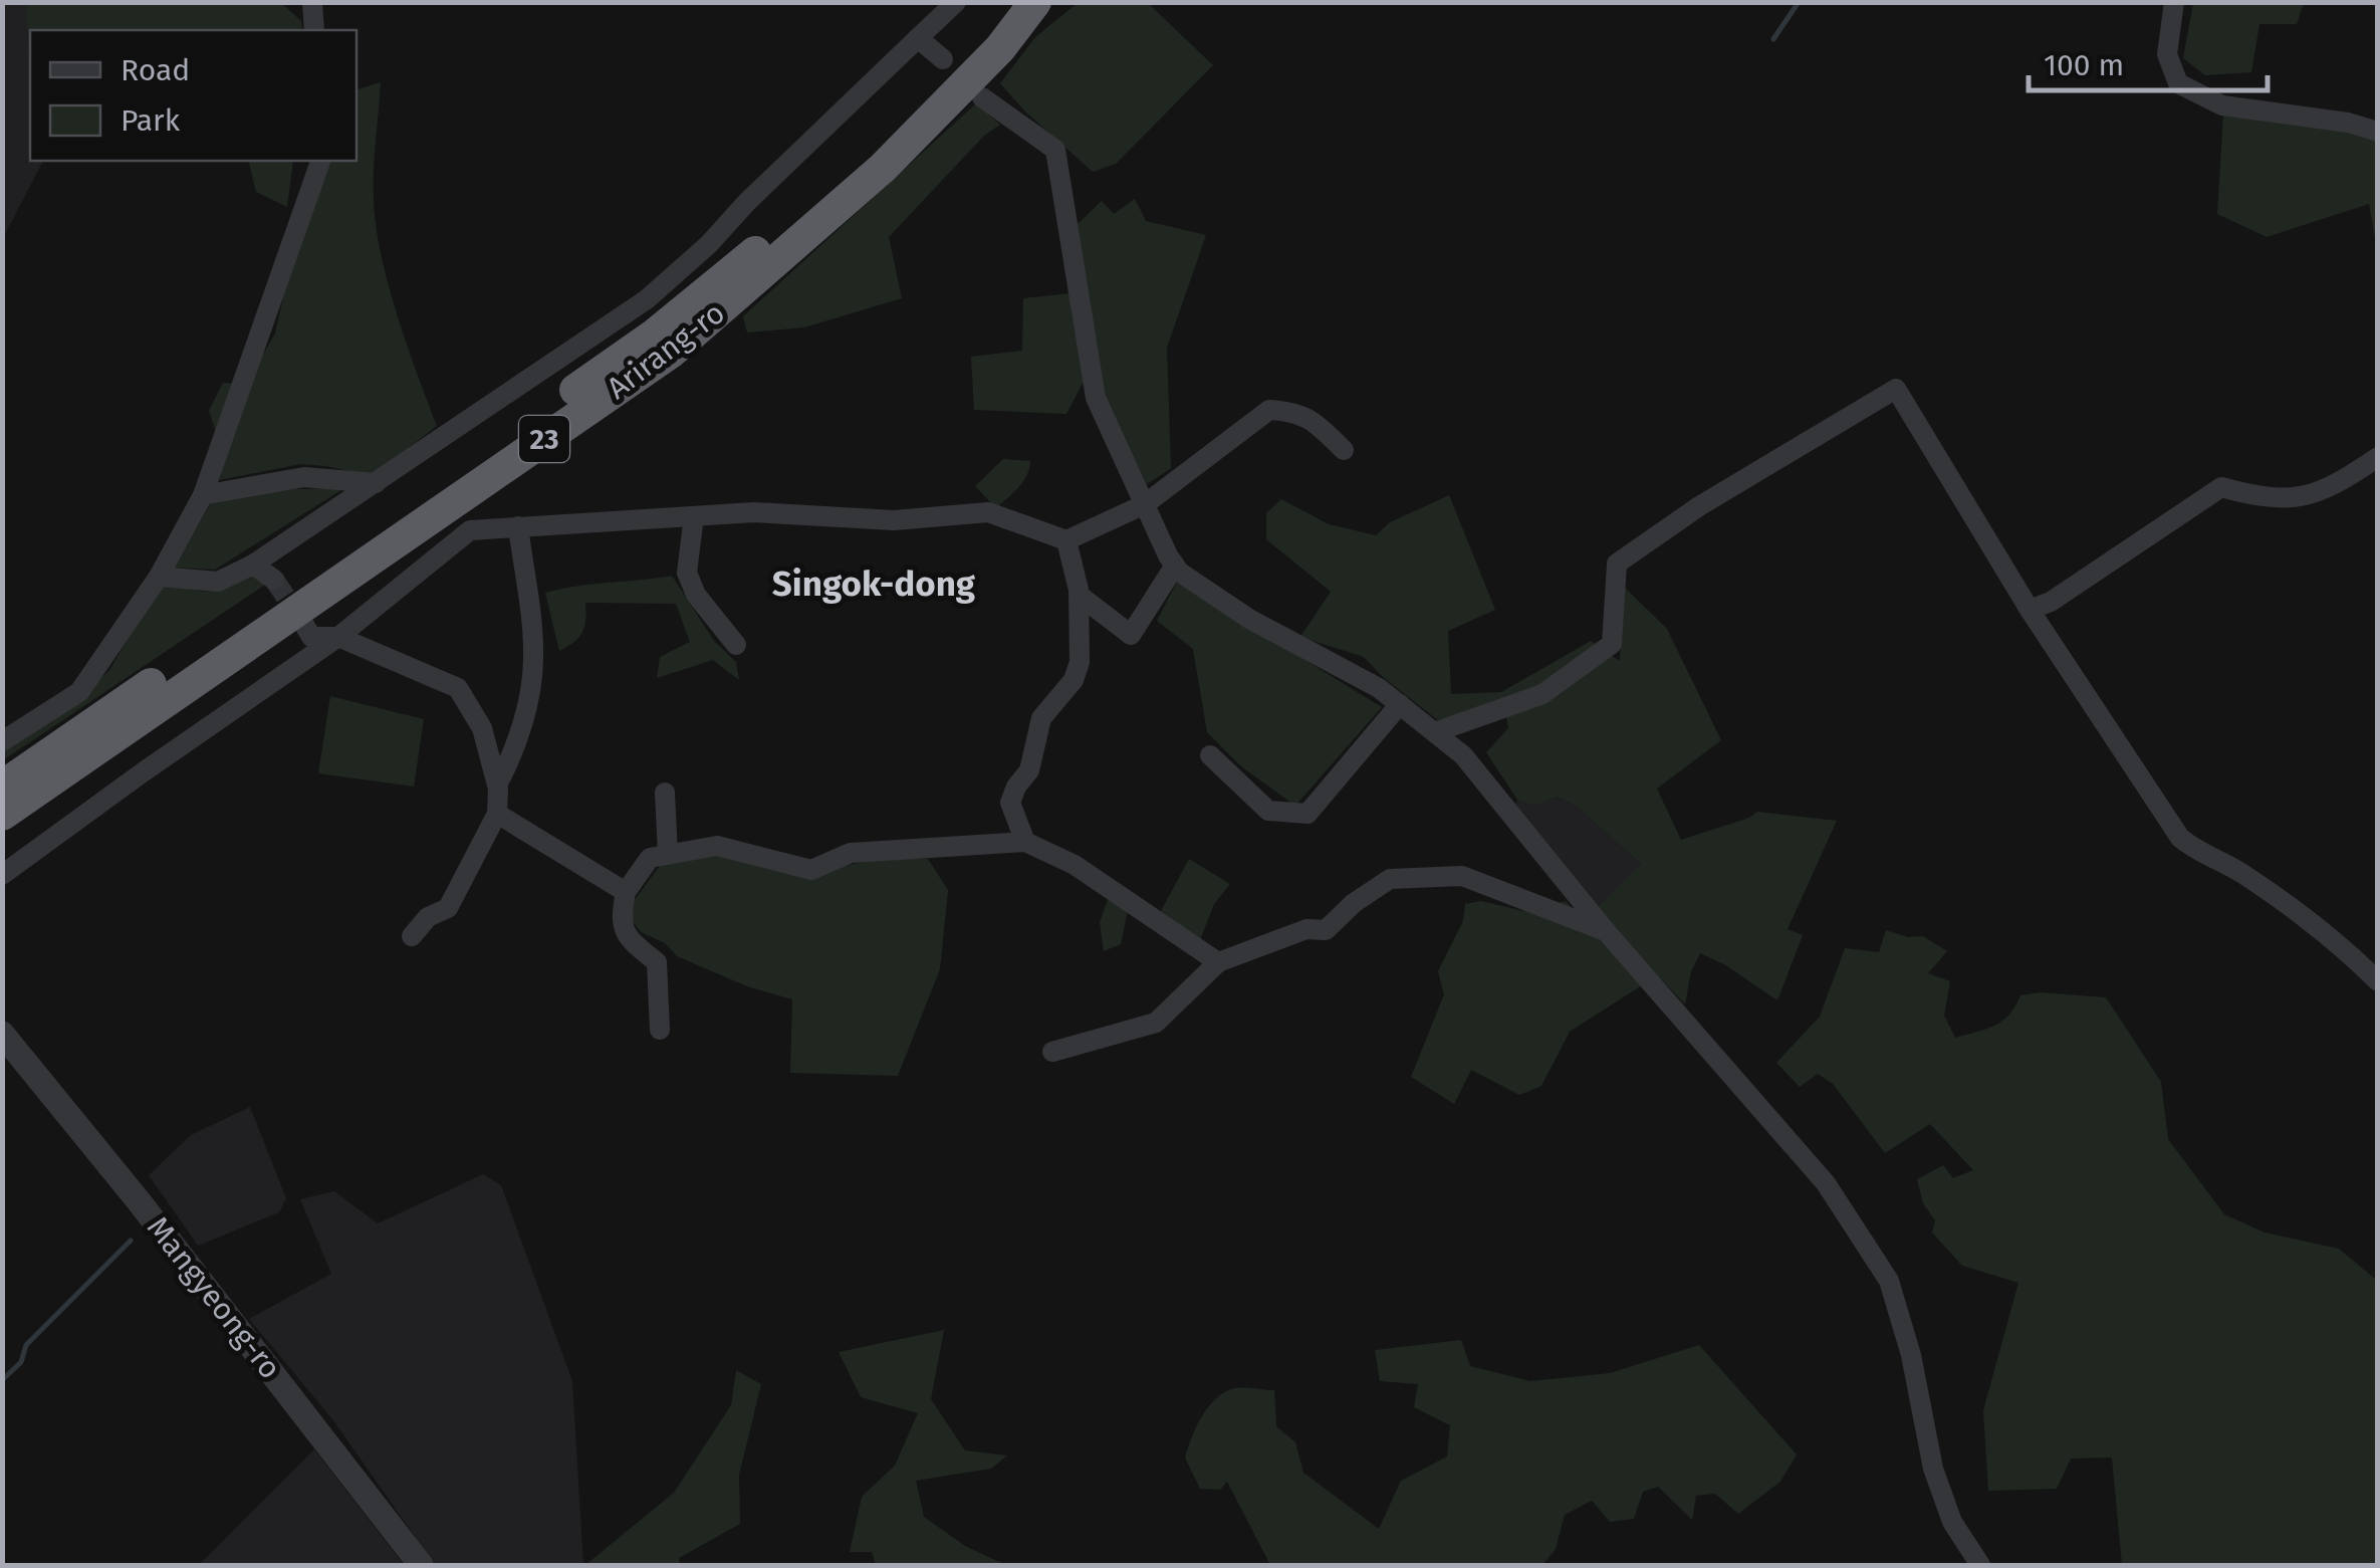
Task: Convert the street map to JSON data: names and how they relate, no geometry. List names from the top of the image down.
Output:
{
  "streets": {
    "highway": ["Arirang-ro", "23"],
    "street": ["Mangyeong-ro"]
  },
  "districts": ["Singok-dong"],
  "legend": ["Road", "Park"],
  "scale_bar": "100 m"
}
